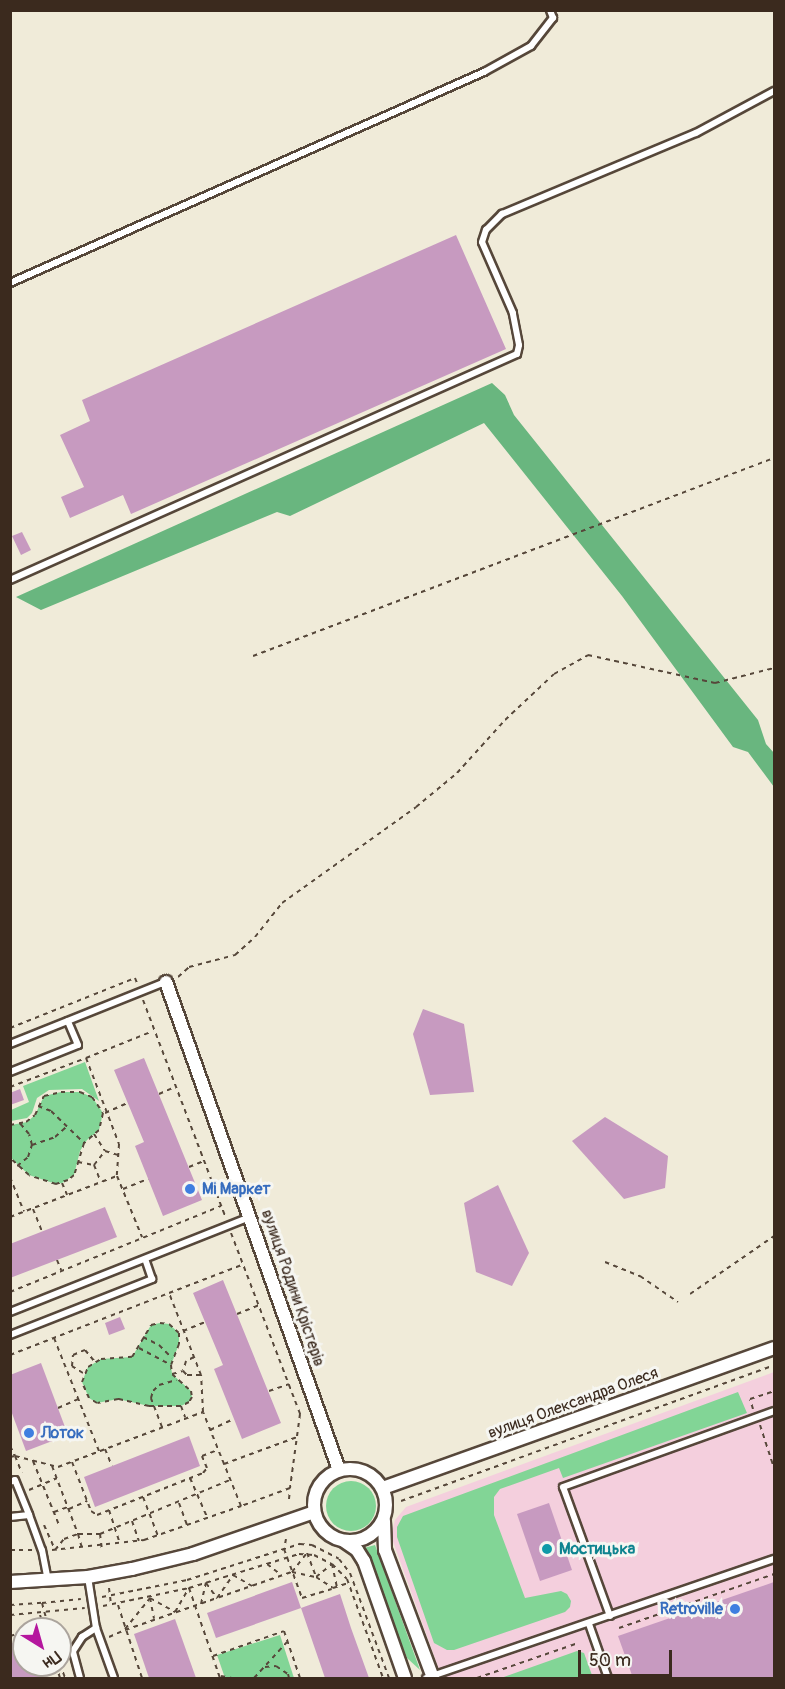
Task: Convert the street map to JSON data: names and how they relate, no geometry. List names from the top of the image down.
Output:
{
  "streets": {
    "street": ["вулиця Родини Крістерів", "вулиця Олександра Олеся"]
  },
  "crossings": [
    ["вулиця Родини Крістерів", "вулиця Олександра Олеся"]
  ],
  "places": [
    "Мі Маркет",
    "Лоток",
    "Мостицька",
    "Retroville"
  ],
  "scale_bar": "50 m",
  "north": "bottom right"
}
